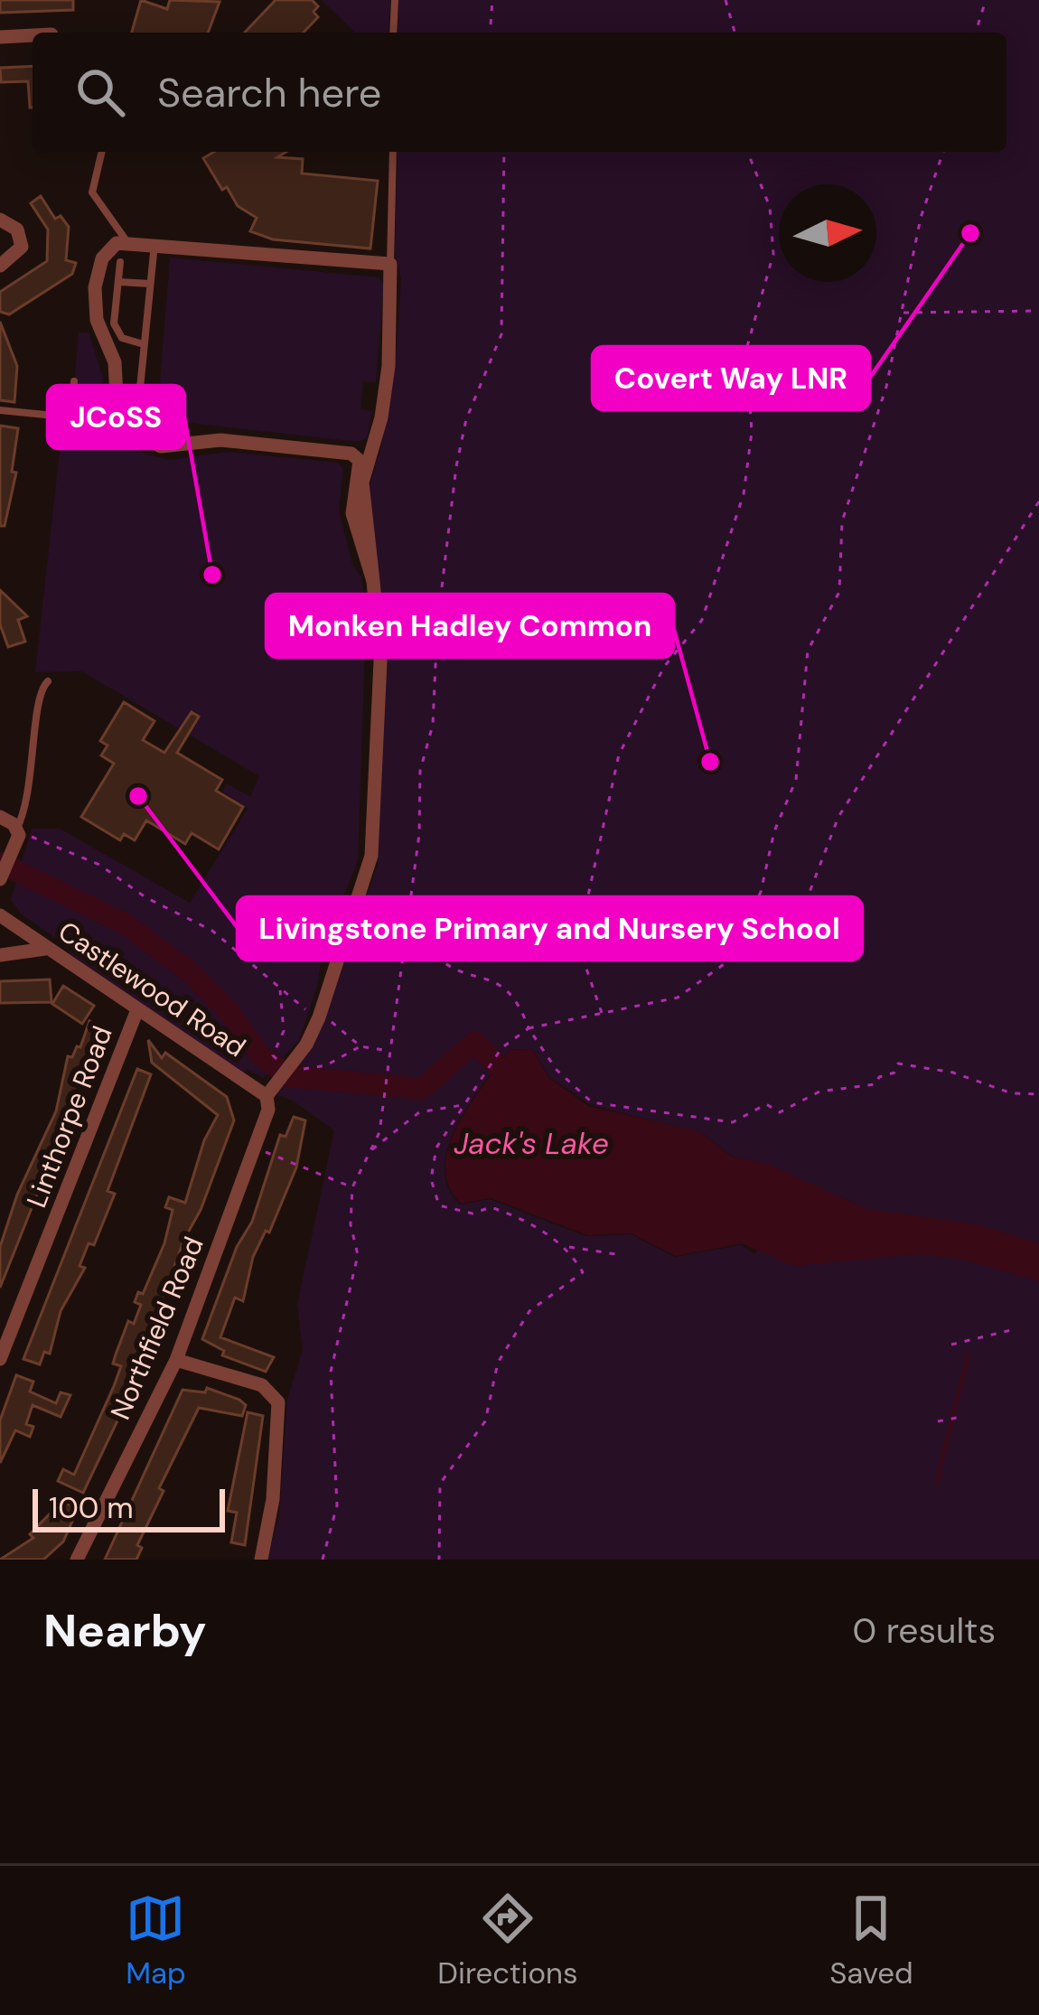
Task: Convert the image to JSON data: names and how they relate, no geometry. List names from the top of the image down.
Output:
{
  "streets": {
    "street": ["Castlewood Road", "Linthorpe Road", "Northfield Road"]
  },
  "crossings": [
    ["Castlewood Road", "Linthorpe Road"],
    ["Castlewood Road", "Northfield Road"]
  ],
  "water": ["Jack's Lake"],
  "places": [
    "Covert Way LNR",
    "JCoSS",
    "Monken Hadley Common",
    "Livingstone Primary and Nursery School"
  ],
  "scale_bar": "100 m",
  "north": "right",
  "page": {
    "search": "Search here",
    "scale": "100 m",
    "heading": ["Nearby", "0 results"],
    "nav": ["Map", "Directions", "Saved"]
  }
}
